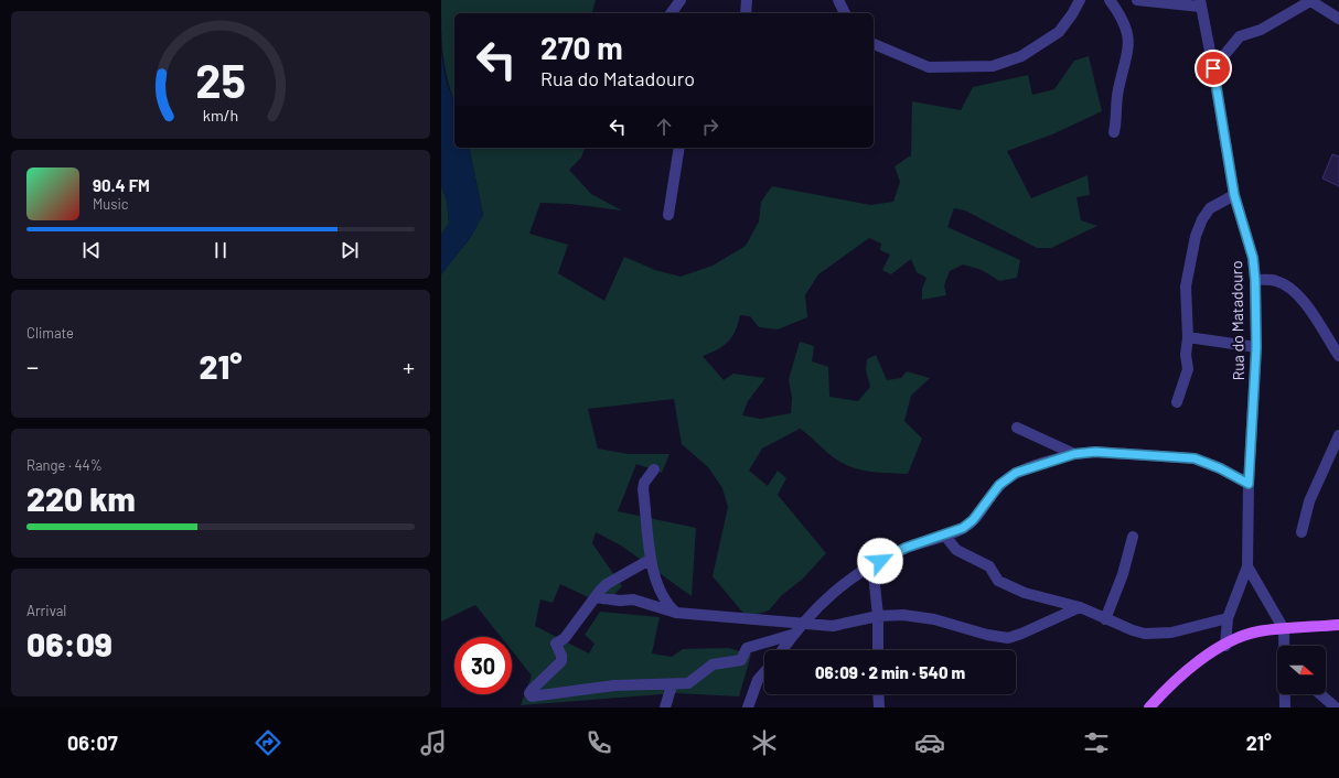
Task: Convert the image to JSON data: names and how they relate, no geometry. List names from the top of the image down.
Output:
{
  "streets": {
    "street": ["Rua do Matadouro"]
  },
  "north": "right",
  "page": {
    "turn": ["270 m", "Rua do Matadouro"],
    "song": ["90.4 FM", "Music"],
    "tile": [
      "Climate",
      ["Range · 44%", "220 km"],
      ["Arrival", "06:09"]
    ],
    "heat": ["−", "21°", "+"],
    "limit": "30",
    "trip": "06:09 · 2 min · 540 m",
    "tabs": ["06:07", "21°"],
    "gauge": ["25", "km/h"]
  }
}
